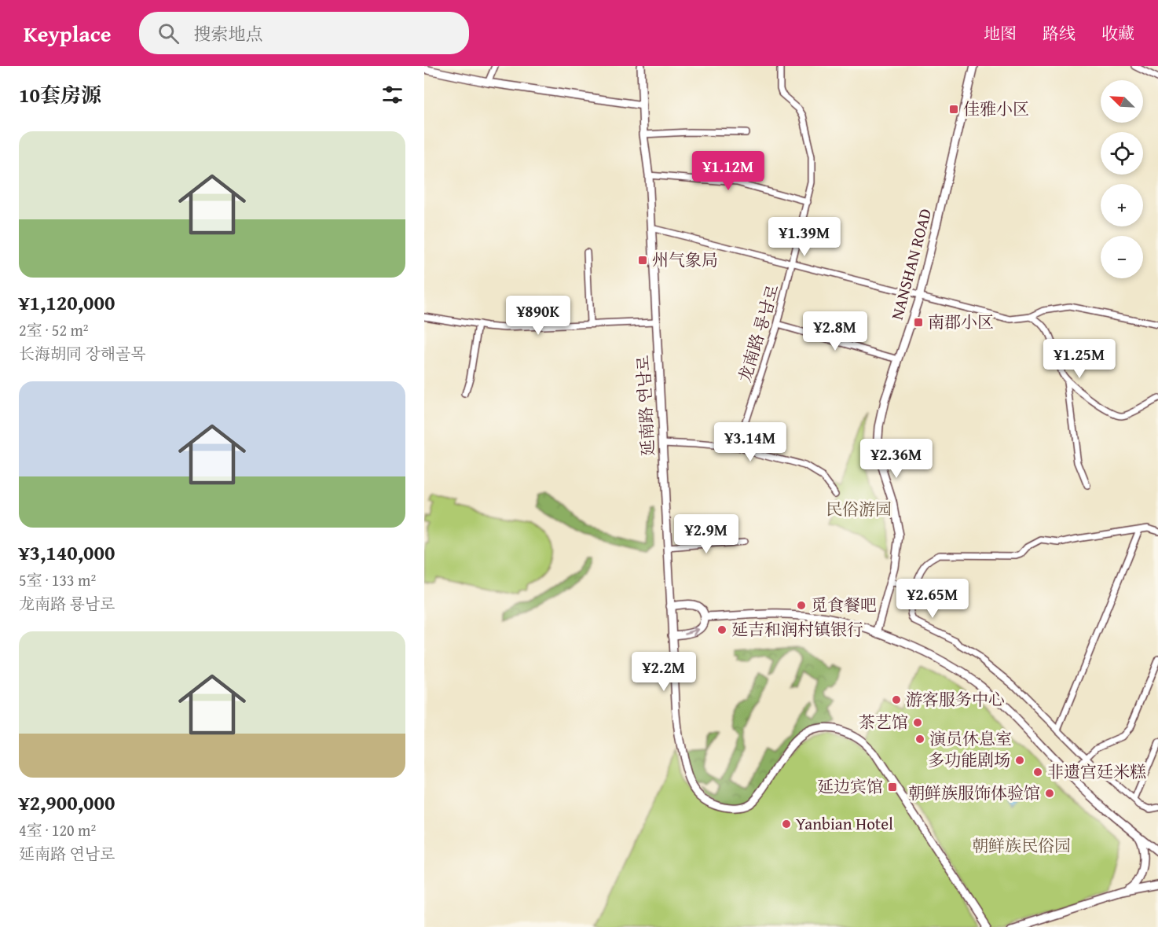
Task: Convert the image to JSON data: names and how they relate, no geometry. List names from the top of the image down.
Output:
{
  "streets": {
    "street": ["NANSHAN ROAD", "龙南路 룡남로", "延南路 연남로"]
  },
  "parks": ["民俗游园", "朝鲜族民俗园"],
  "places": {
    "transit": [
      "佳雅小区",
      "州气象局",
      "南郡小区",
      "延边宾馆"
    ],
    "other": [
      "觅食餐吧",
      "延吉和润村镇银行",
      "游客服务中心",
      "茶艺馆",
      "演员休息室",
      "多功能剧场",
      "非遗宫廷米糕",
      "朝鲜族服饰体验馆",
      "Yanbian Hotel"
    ]
  },
  "north": "top left",
  "page": {
    "header": "Keyplace",
    "search": "搜索地点",
    "nav": ["地图", "路线", "收藏"],
    "heading": "10套房源",
    "map_buttons": ["+", "−"],
    "list": [
      {
        "name": "¥1,120,000",
        "note": "2室 · 52 m² · 长海胡同 장해골목"
      },
      {
        "name": "¥3,140,000",
        "note": "5室 · 133 m² · 龙南路 룡남로"
      },
      {
        "name": "¥2,900,000",
        "note": "4室 · 120 m² · 延南路 연남로"
      }
    ],
    "price": [
      "¥1.12M",
      "¥1.39M",
      "¥890K",
      "¥2.8M",
      "¥1.25M",
      "¥3.14M",
      "¥2.36M",
      "¥2.9M",
      "¥2.65M",
      "¥2.2M"
    ]
  }
}
